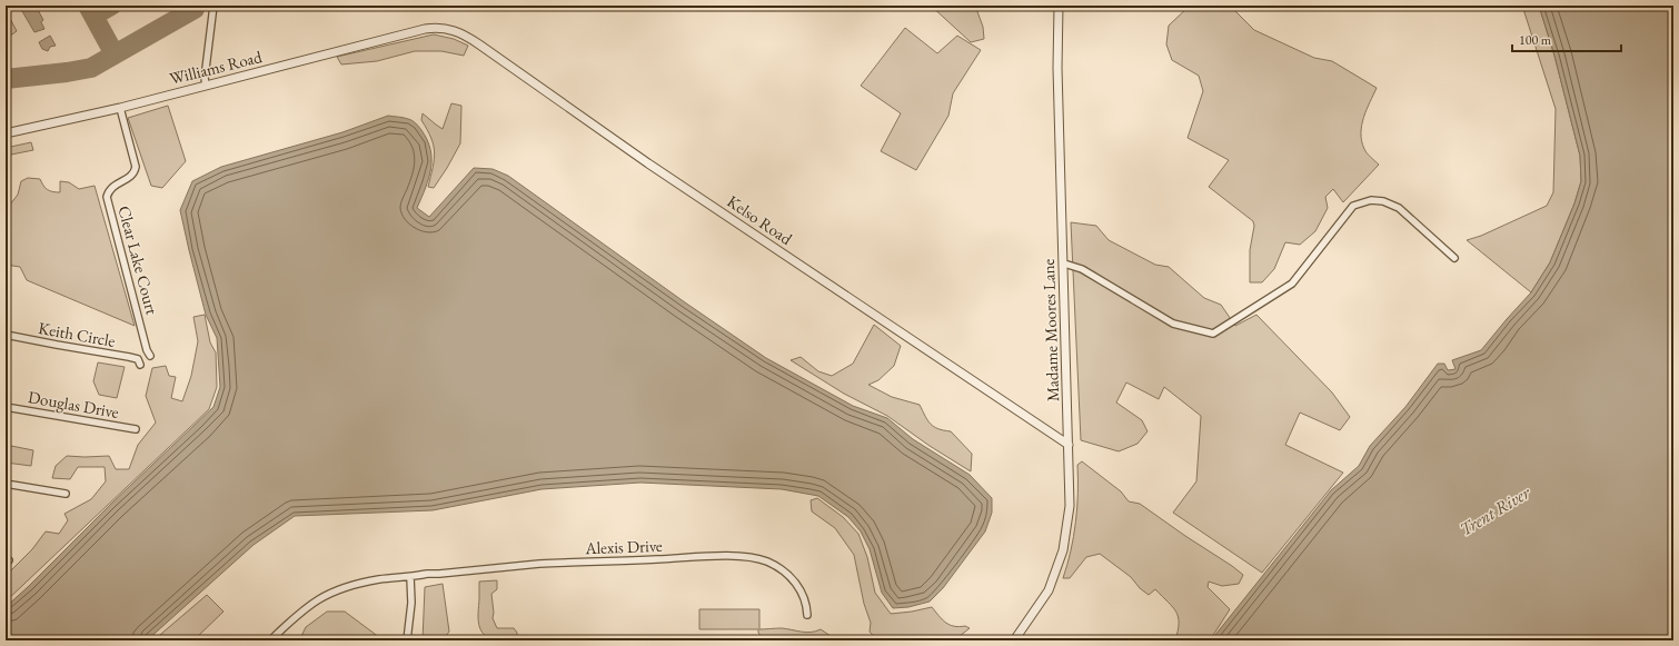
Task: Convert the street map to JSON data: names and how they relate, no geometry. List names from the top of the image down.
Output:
{
  "streets": {
    "street": [
      "Williams Road",
      "Kelso Road",
      "Clear Lake Court",
      "Madame Moores Lane",
      "Keith Circle",
      "Douglas Drive",
      "Alexis Drive"
    ]
  },
  "crossings": [
    ["Williams Road", "Kelso Road"],
    ["Williams Road", "Clear Lake Court"],
    ["Kelso Road", "Madame Moores Lane"]
  ],
  "water": ["Trent River"],
  "scale_bar": "100 m"
}
